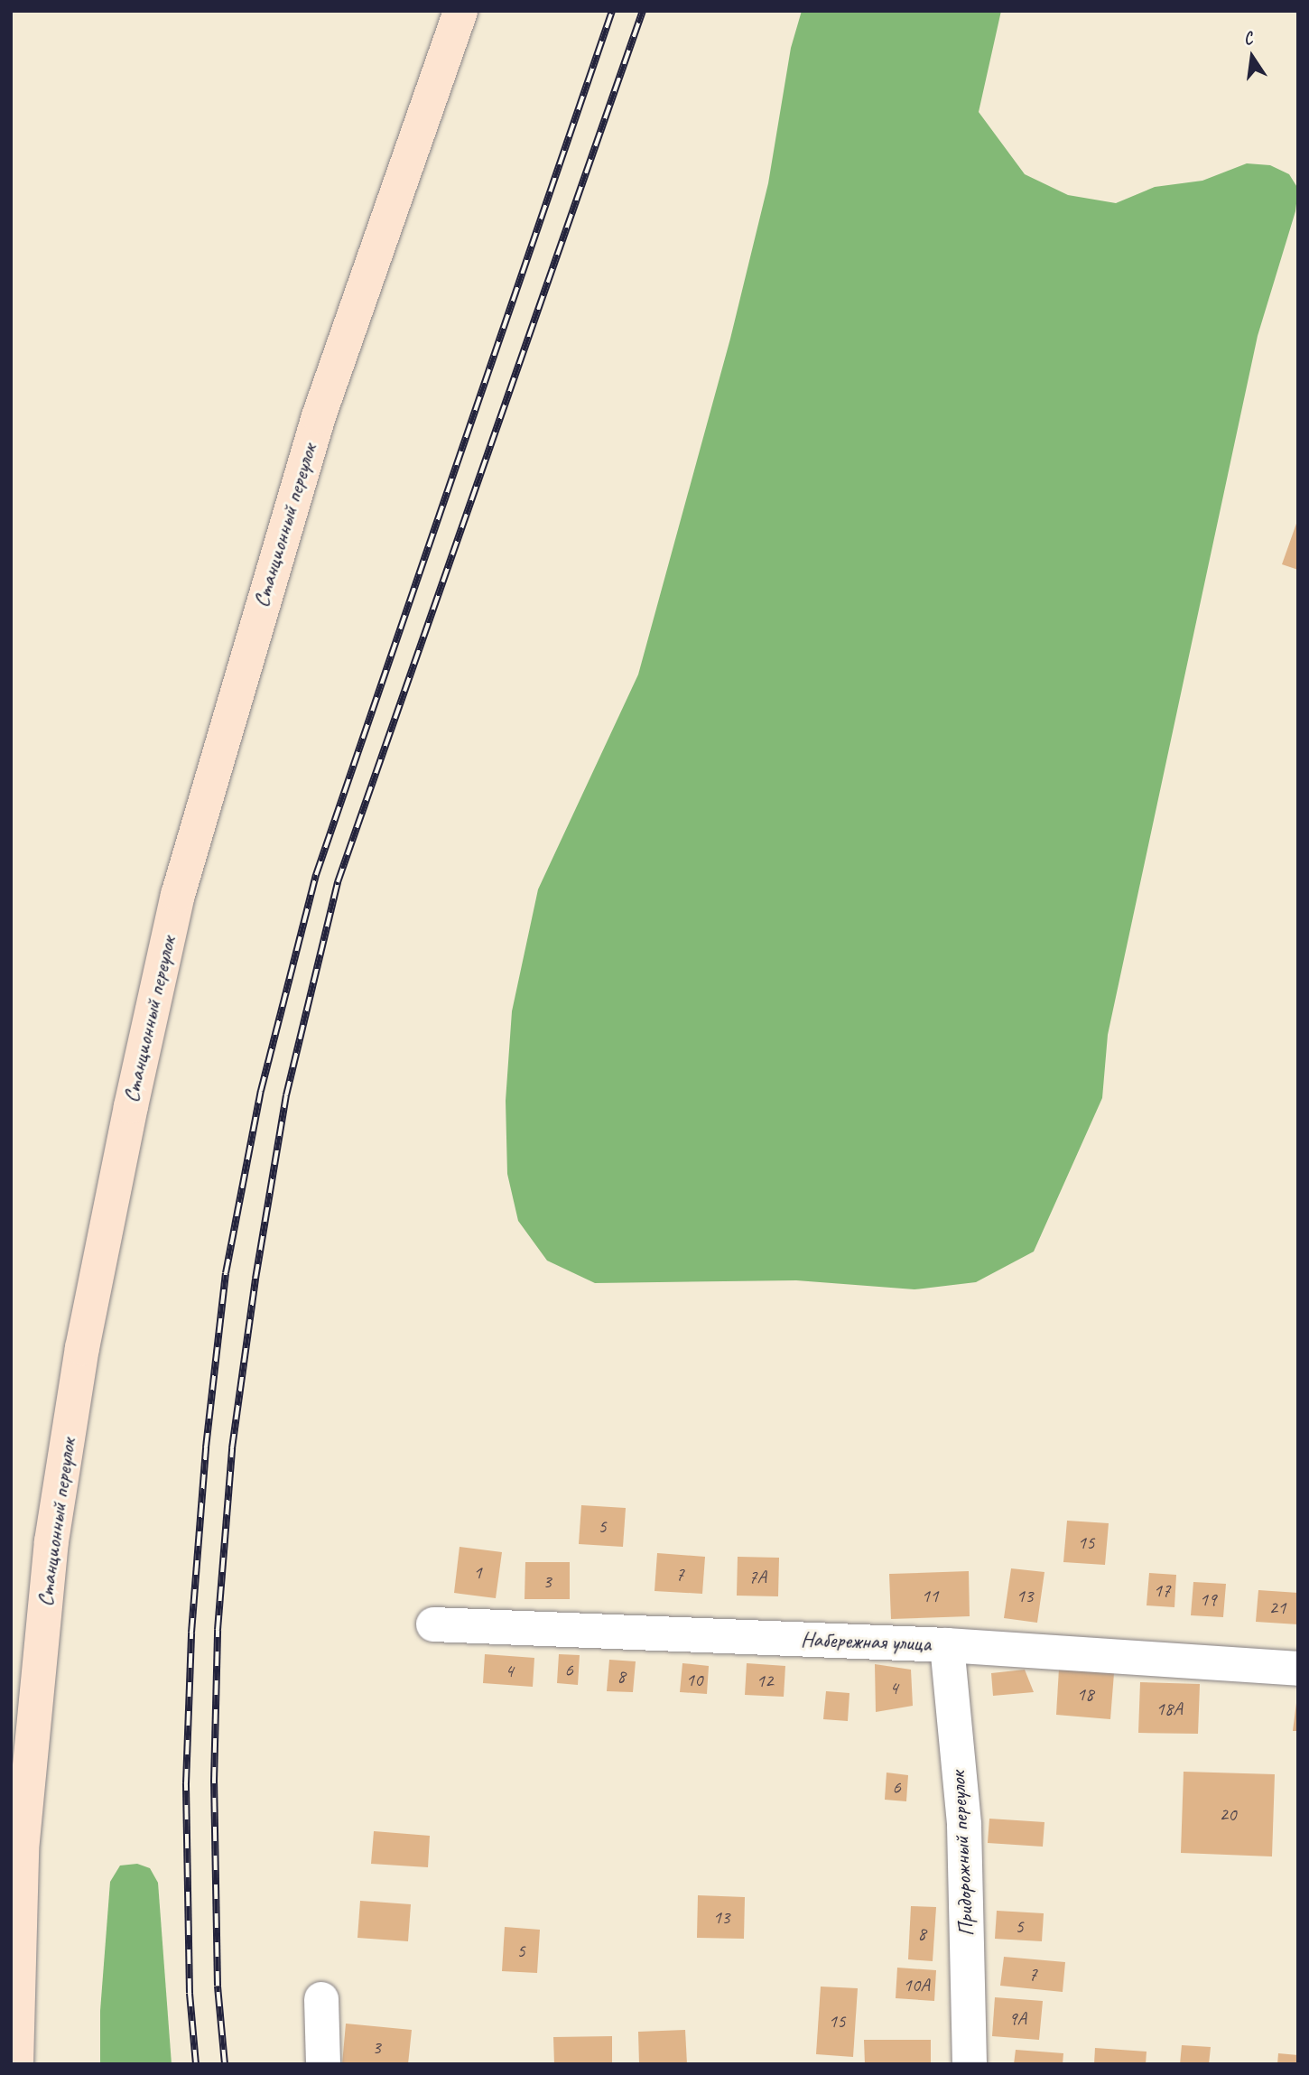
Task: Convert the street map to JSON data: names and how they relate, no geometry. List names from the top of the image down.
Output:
{
  "streets": {
    "main road": ["Станционный переулок"],
    "street": ["Набережная улица", "Придорожный переулок"]
  },
  "crossings": [
    ["Набережная улица", "Придорожный переулок"]
  ],
  "house_numbers": [
    "5",
    "15",
    "1",
    "7",
    "7А",
    "3",
    "17",
    "11",
    "13",
    "19",
    "21",
    "6",
    "4",
    "8",
    "10",
    "12",
    "4",
    "18",
    "18А",
    "6",
    "20",
    "13",
    "5",
    "8",
    "5",
    "7",
    "10А",
    "9А",
    "15",
    "3"
  ],
  "north": "top"
}
